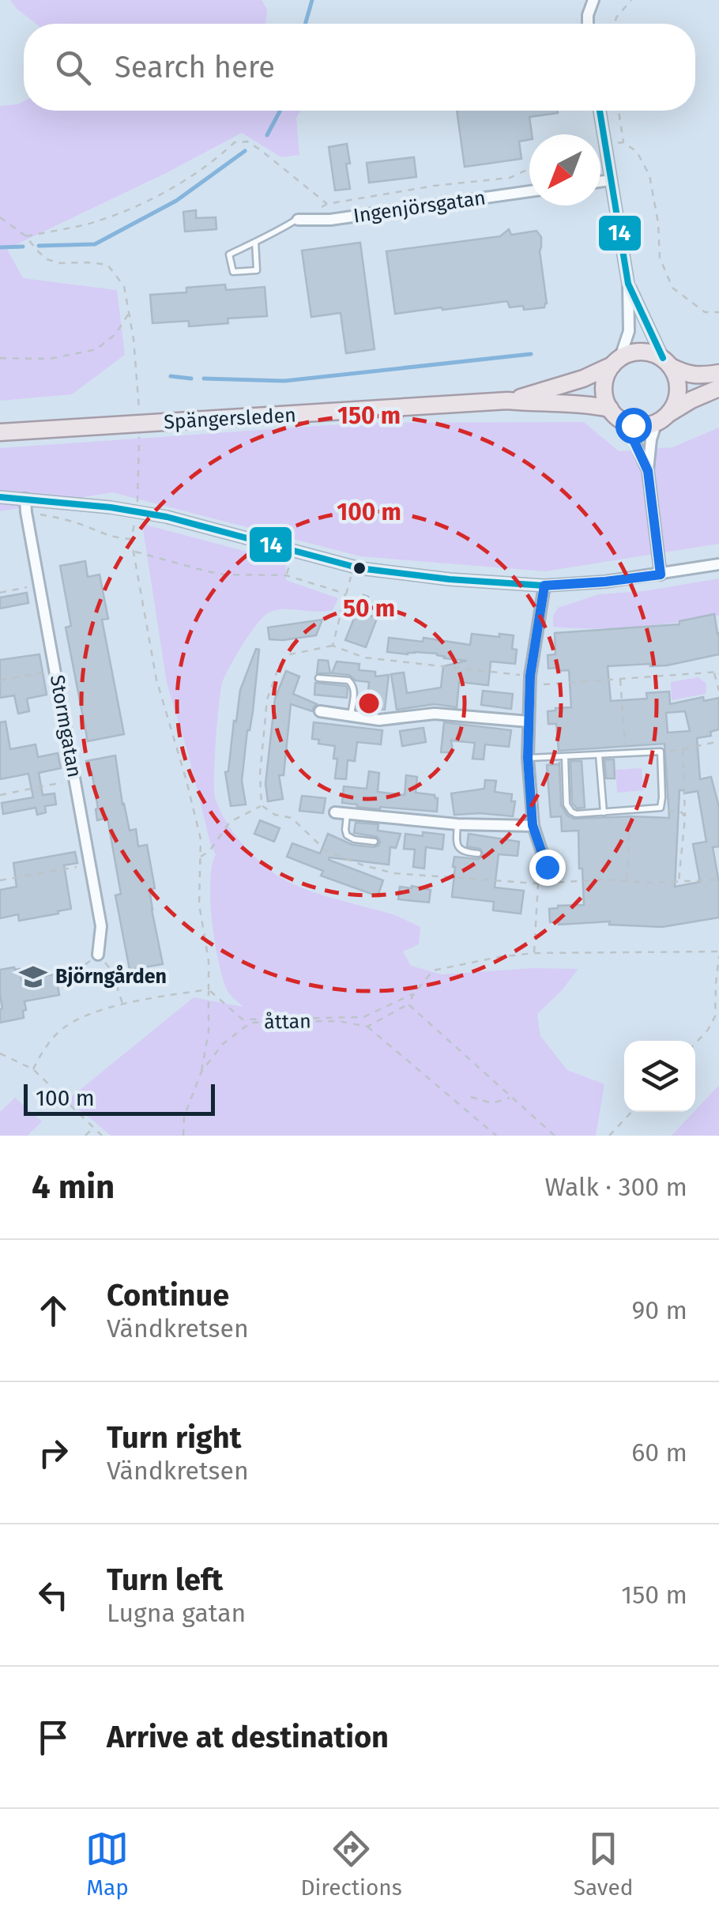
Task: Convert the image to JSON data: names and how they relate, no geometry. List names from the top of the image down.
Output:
{
  "streets": {
    "main road": ["Spängersleden"],
    "street": ["Ingenjörsgatan", "Stormgatan"],
    "path": ["åttan"]
  },
  "places": {
    "school or university": ["Björngården"]
  },
  "lines": ["transit line 14"],
  "scale_bar": "100 m",
  "north": "bottom left",
  "page": {
    "search": "Search here",
    "scale": "100 m",
    "heading": ["4 min", "Walk · 300 m"],
    "list": [
      ["Continue", "Vändkretsen", "90 m"],
      ["Turn right", "Vändkretsen", "60 m"],
      ["Turn left", "Lugna gatan", "150 m"],
      "Arrive at destination"
    ],
    "nav": ["Map", "Directions", "Saved"]
  },
  "rings": ["150 m", "100 m", "50 m"]
}
